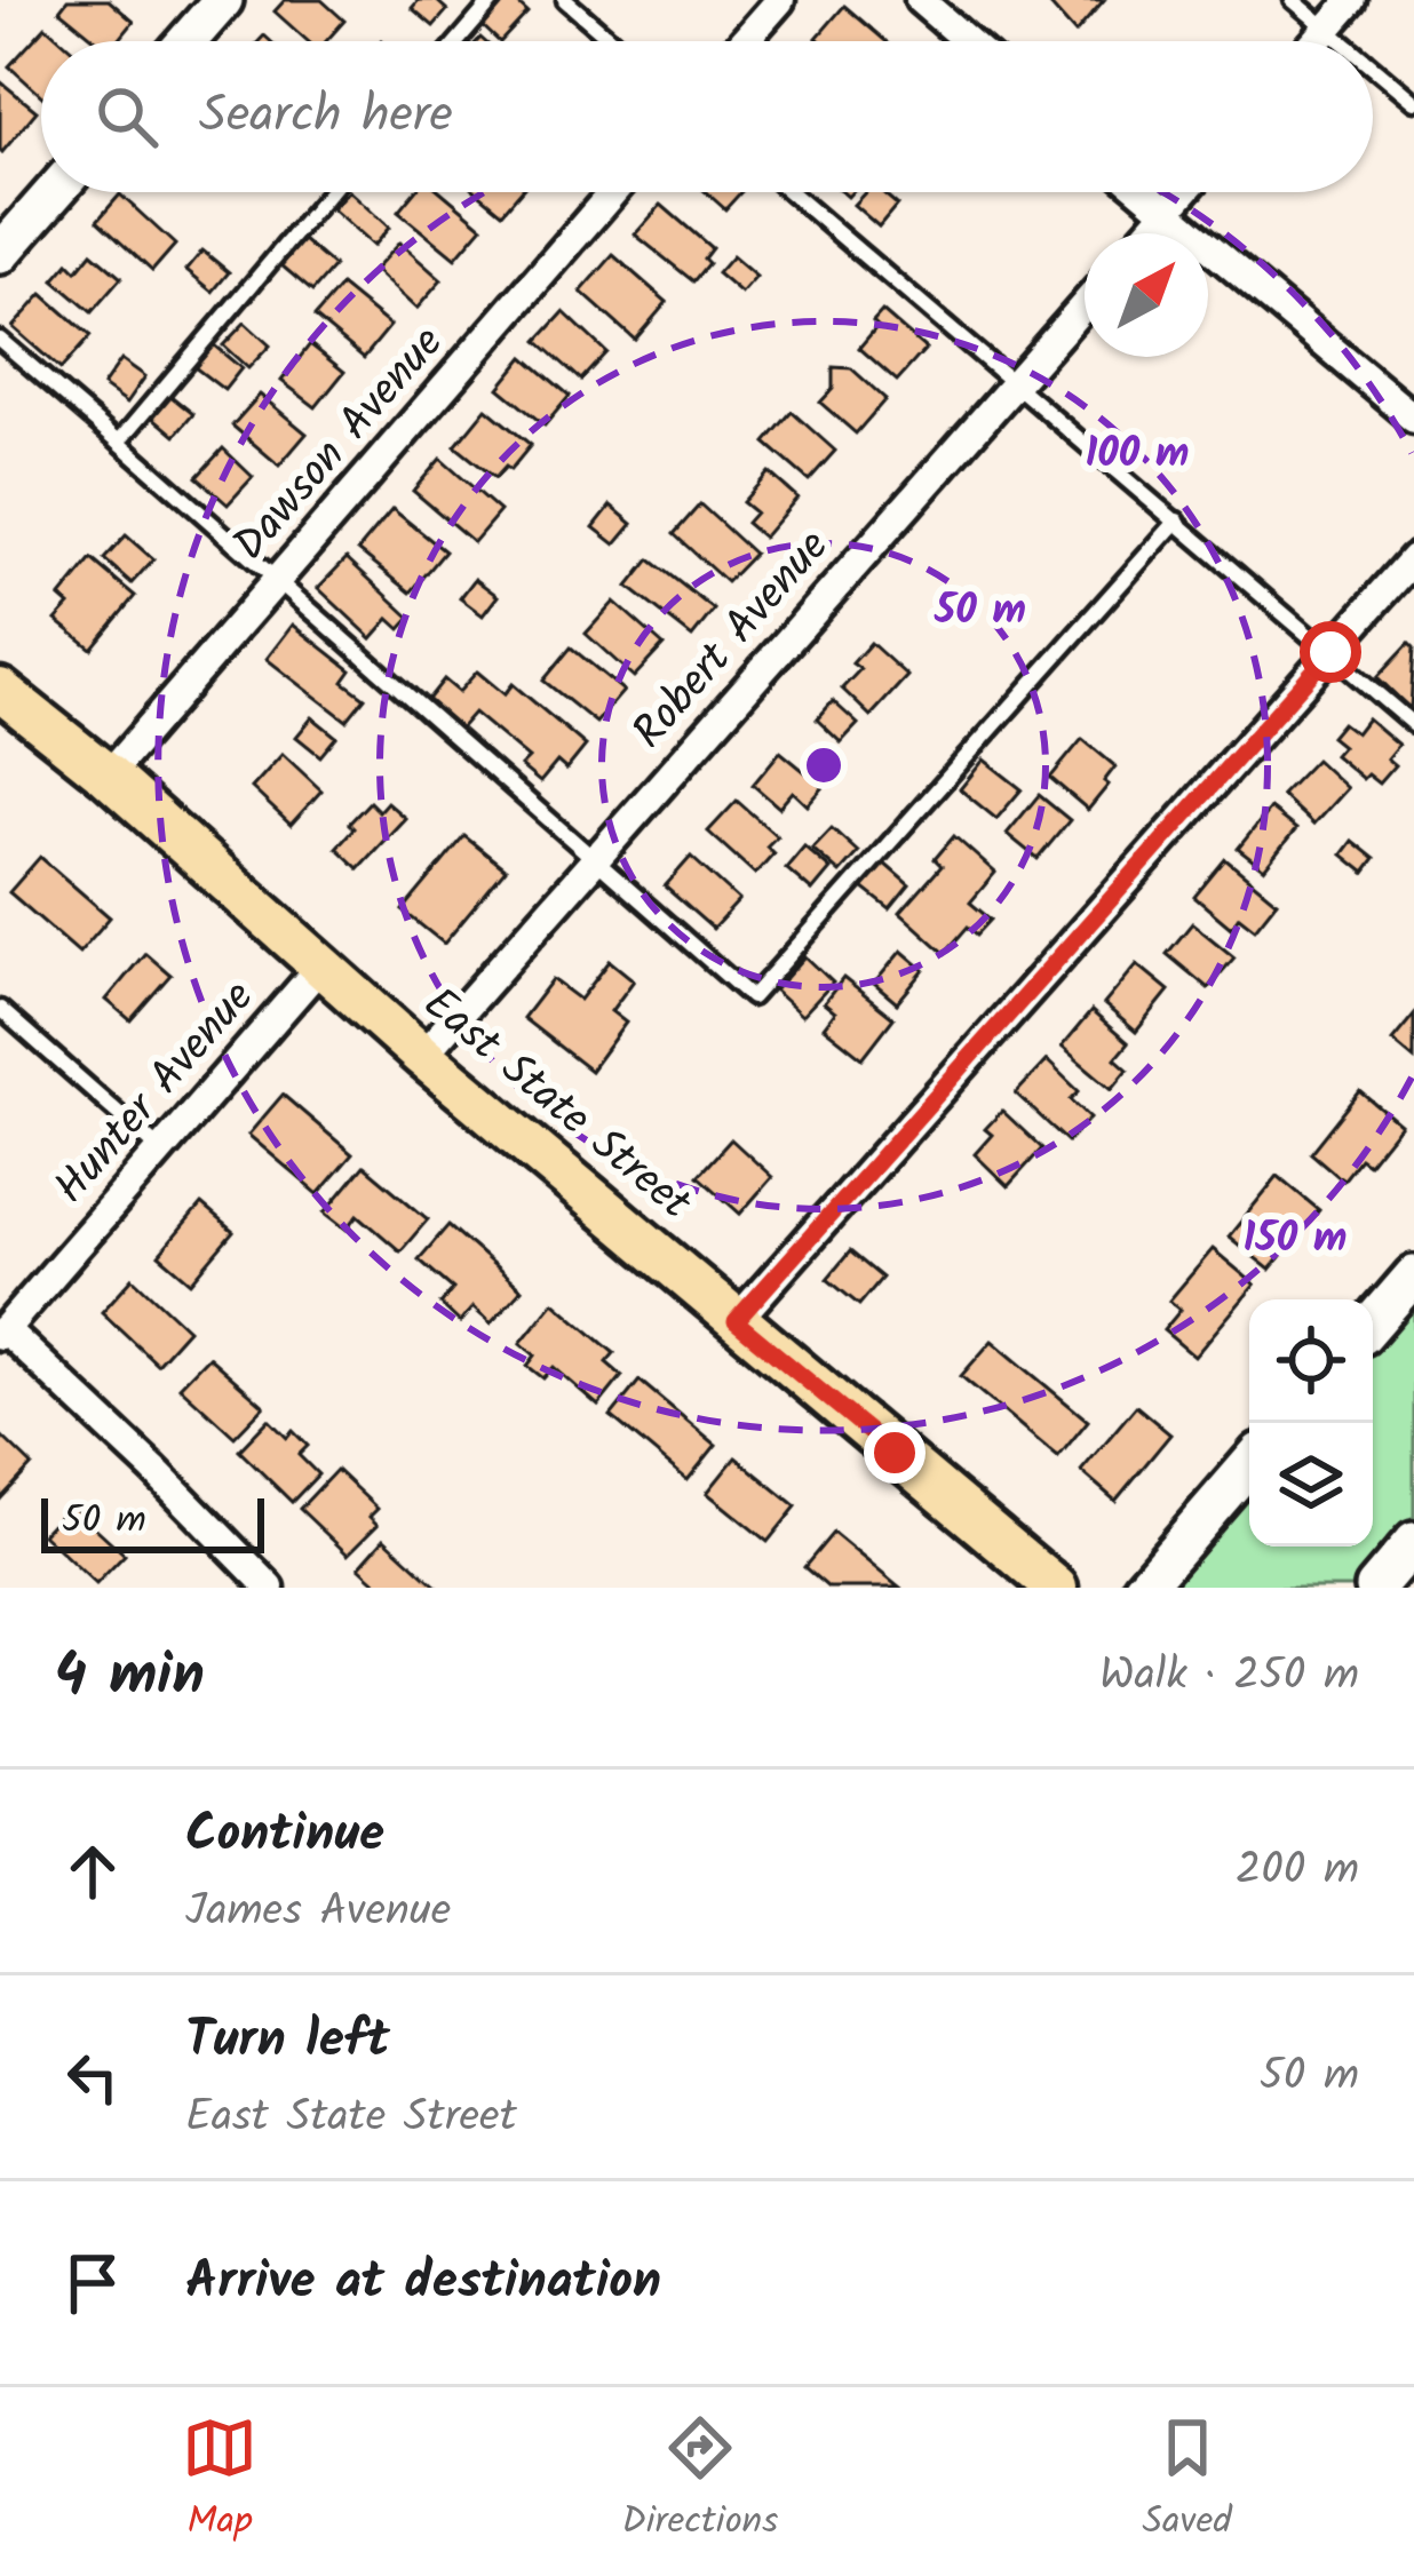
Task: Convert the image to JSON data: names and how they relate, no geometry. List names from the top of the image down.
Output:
{
  "streets": {
    "main road": ["East State Street"],
    "street": ["Dawson Avenue", "Robert Avenue", "Hunter Avenue"]
  },
  "crossings": [
    ["Dawson Avenue", "East State Street"],
    ["Robert Avenue", "East State Street"],
    ["Hunter Avenue", "East State Street"]
  ],
  "scale_bar": "50 m",
  "north": "top right",
  "page": {
    "search": "Search here",
    "scale": "50 m",
    "heading": ["4 min", "Walk · 250 m"],
    "list": [
      ["Continue", "James Avenue", "200 m"],
      ["Turn left", "East State Street", "50 m"],
      "Arrive at destination"
    ],
    "nav": ["Map", "Directions", "Saved"]
  },
  "rings": ["100 m", "50 m", "150 m"]
}
